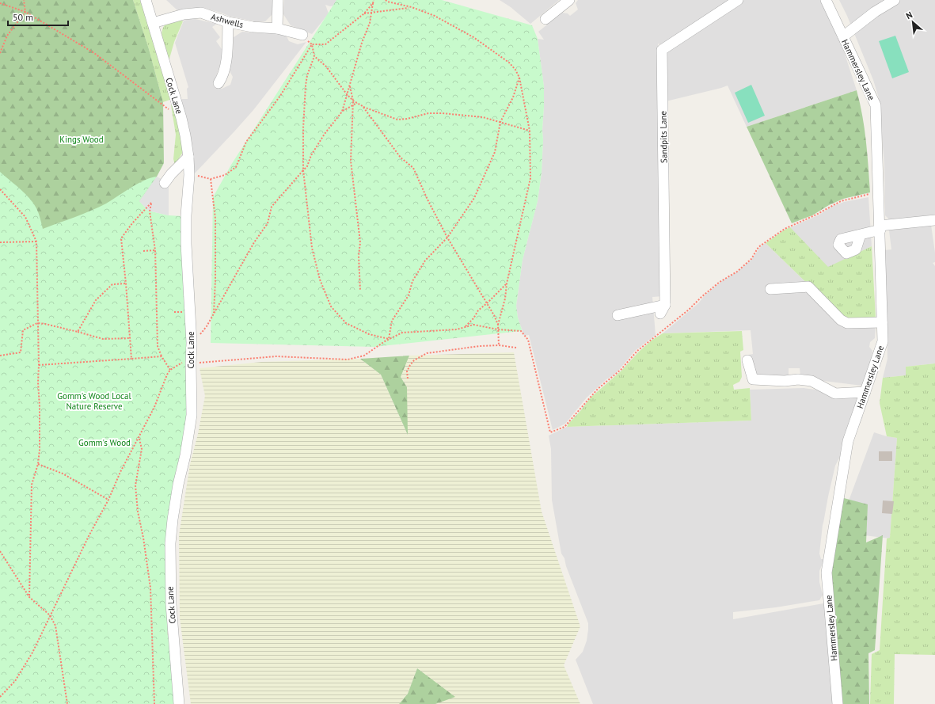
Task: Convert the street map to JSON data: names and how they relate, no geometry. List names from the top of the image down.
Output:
{
  "streets": {
    "street": [
      "Ashwells",
      "Hammersley Lane",
      "Cock Lane",
      "Sandpits Lane"
    ]
  },
  "crossings": [
    ["Ashwells", "Cock Lane"]
  ],
  "parks": ["Kings Wood", "Gomm's Wood Local Nature Reserve", "Gomm's Wood"],
  "scale_bar": "50 m",
  "north": "top left"
}
